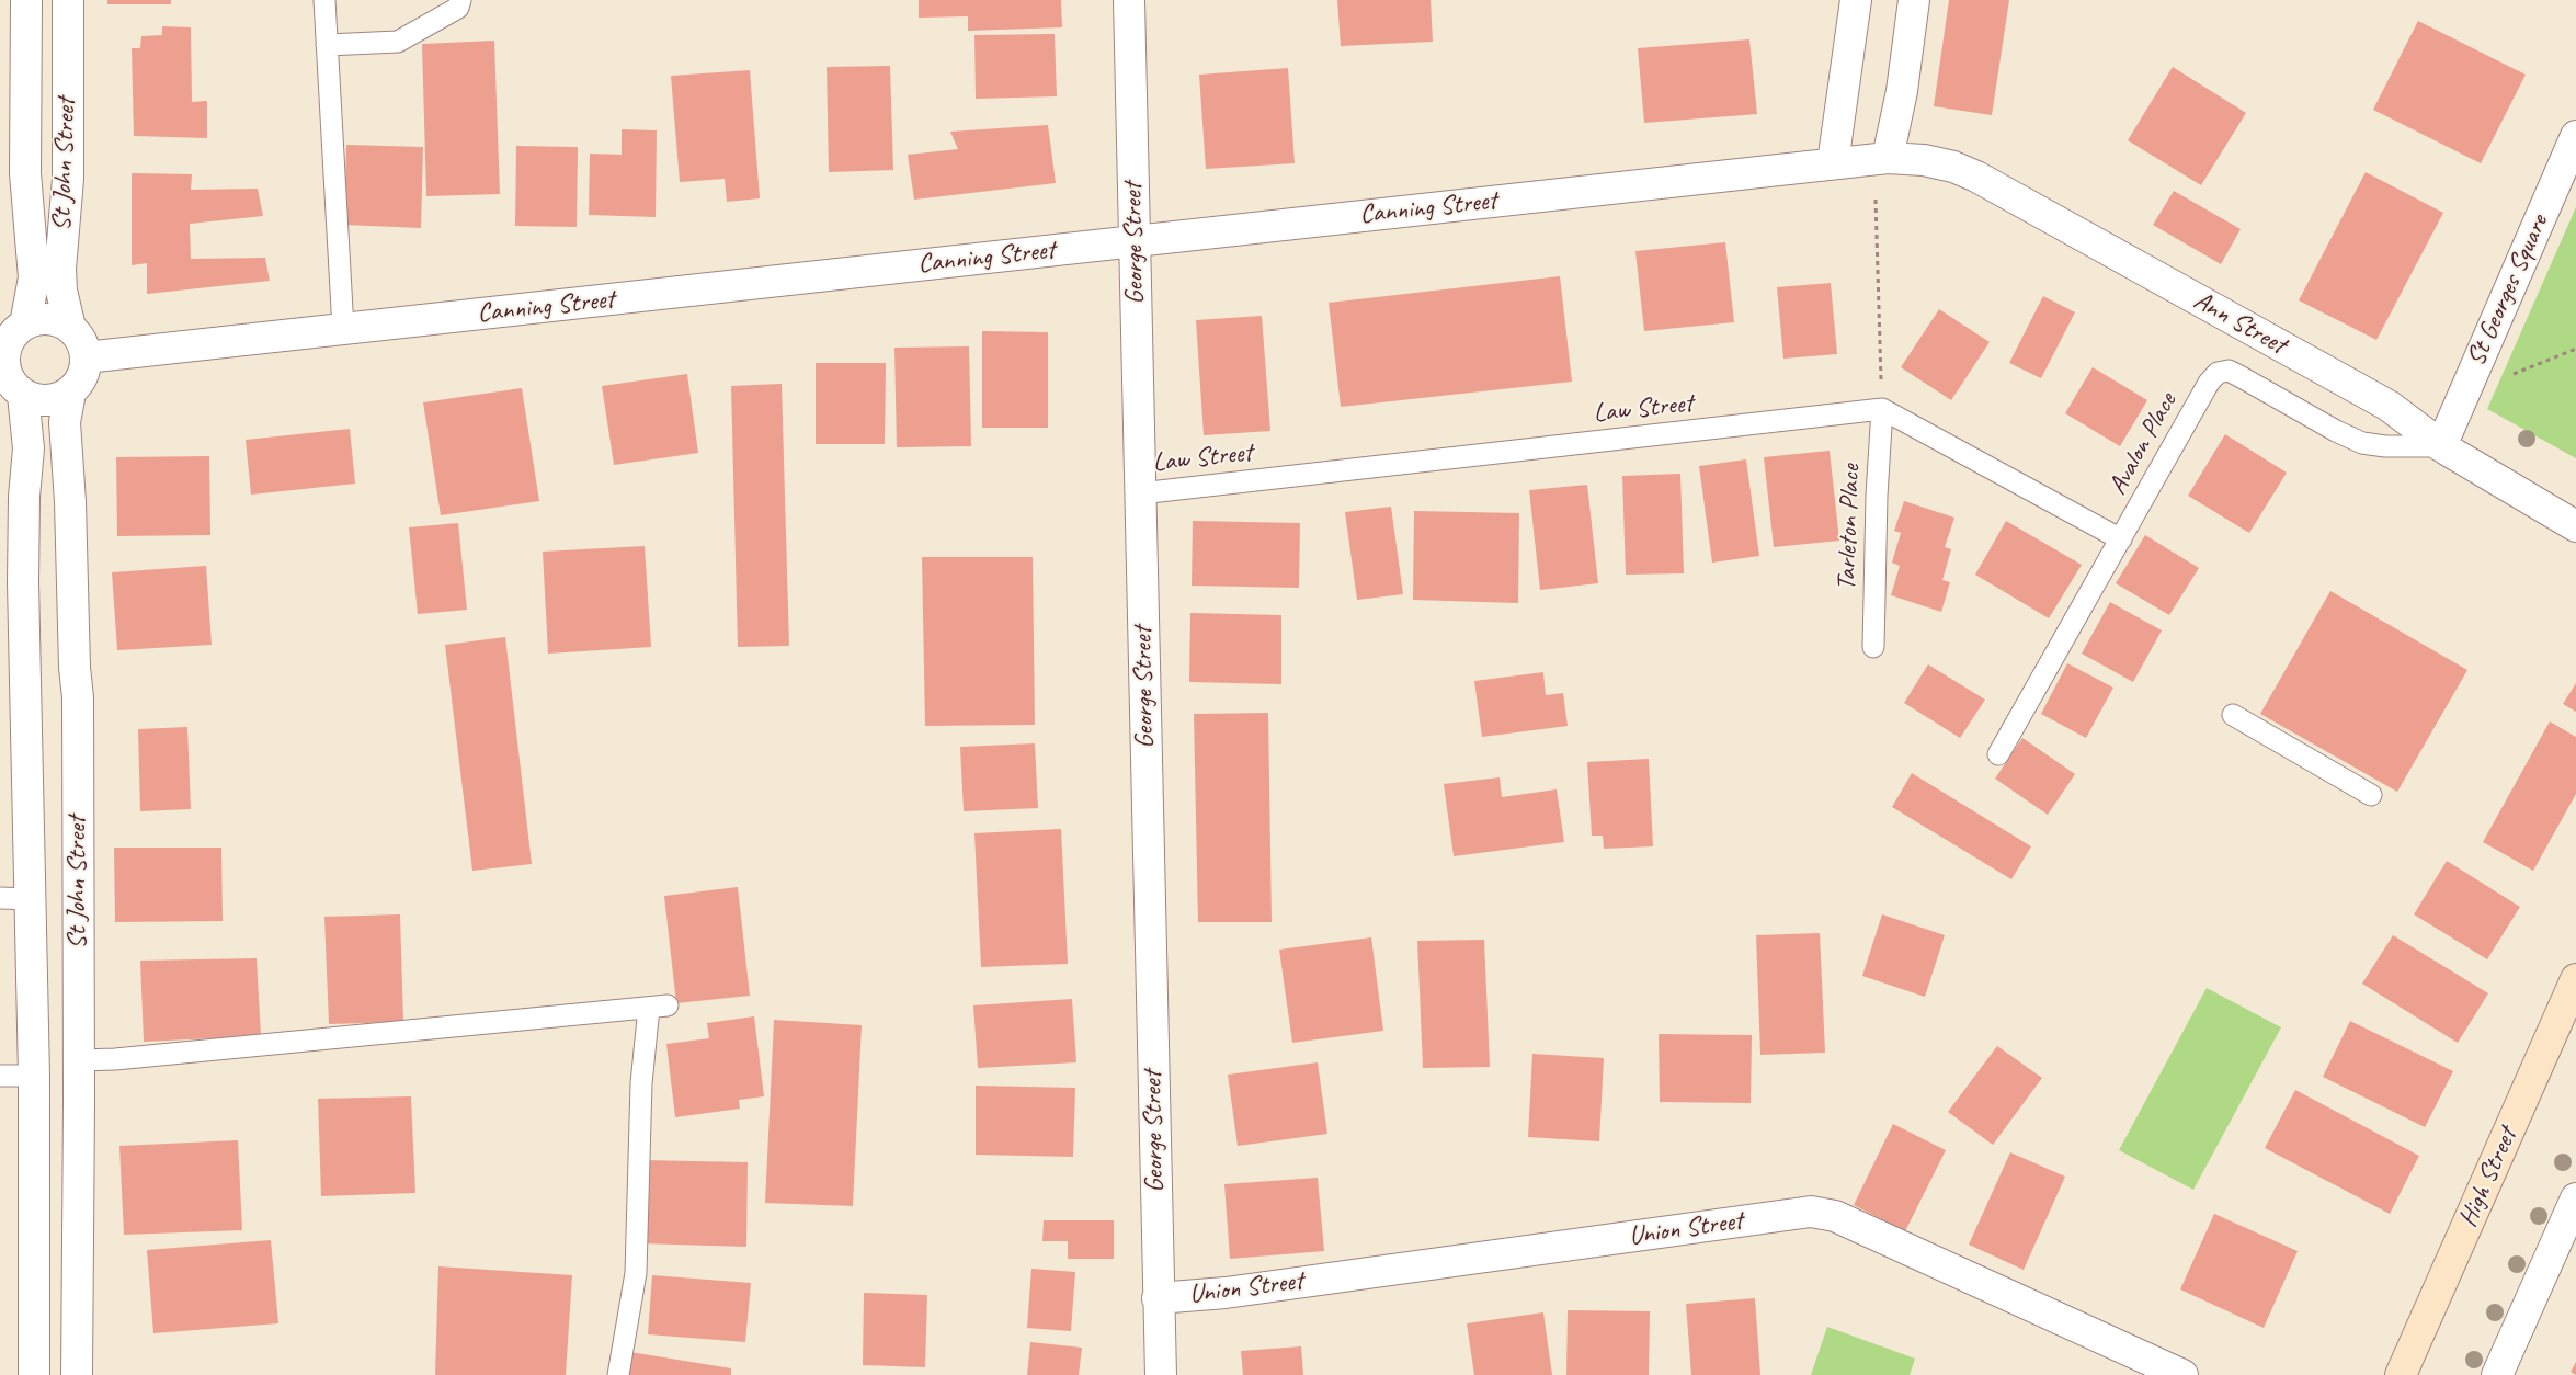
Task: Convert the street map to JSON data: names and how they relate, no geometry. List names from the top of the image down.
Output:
{
  "streets": {
    "main road": ["High Street"],
    "street": [
      "St John Street",
      "Canning Street",
      "George Street",
      "St Georges Square",
      "Ann Street",
      "Union Street"
    ],
    "lane": ["Law Street", "Avalon Place", "Tarleton Place"]
  },
  "crossings": [
    ["St John Street", "Canning Street"],
    ["Canning Street", "George Street"],
    ["Canning Street", "Ann Street"],
    ["George Street", "Law Street"],
    ["George Street", "Union Street"],
    ["St Georges Square", "Ann Street"],
    ["St Georges Square", "Avalon Place"],
    ["Ann Street", "Avalon Place"],
    ["Law Street", "Tarleton Place"]
  ]
}
